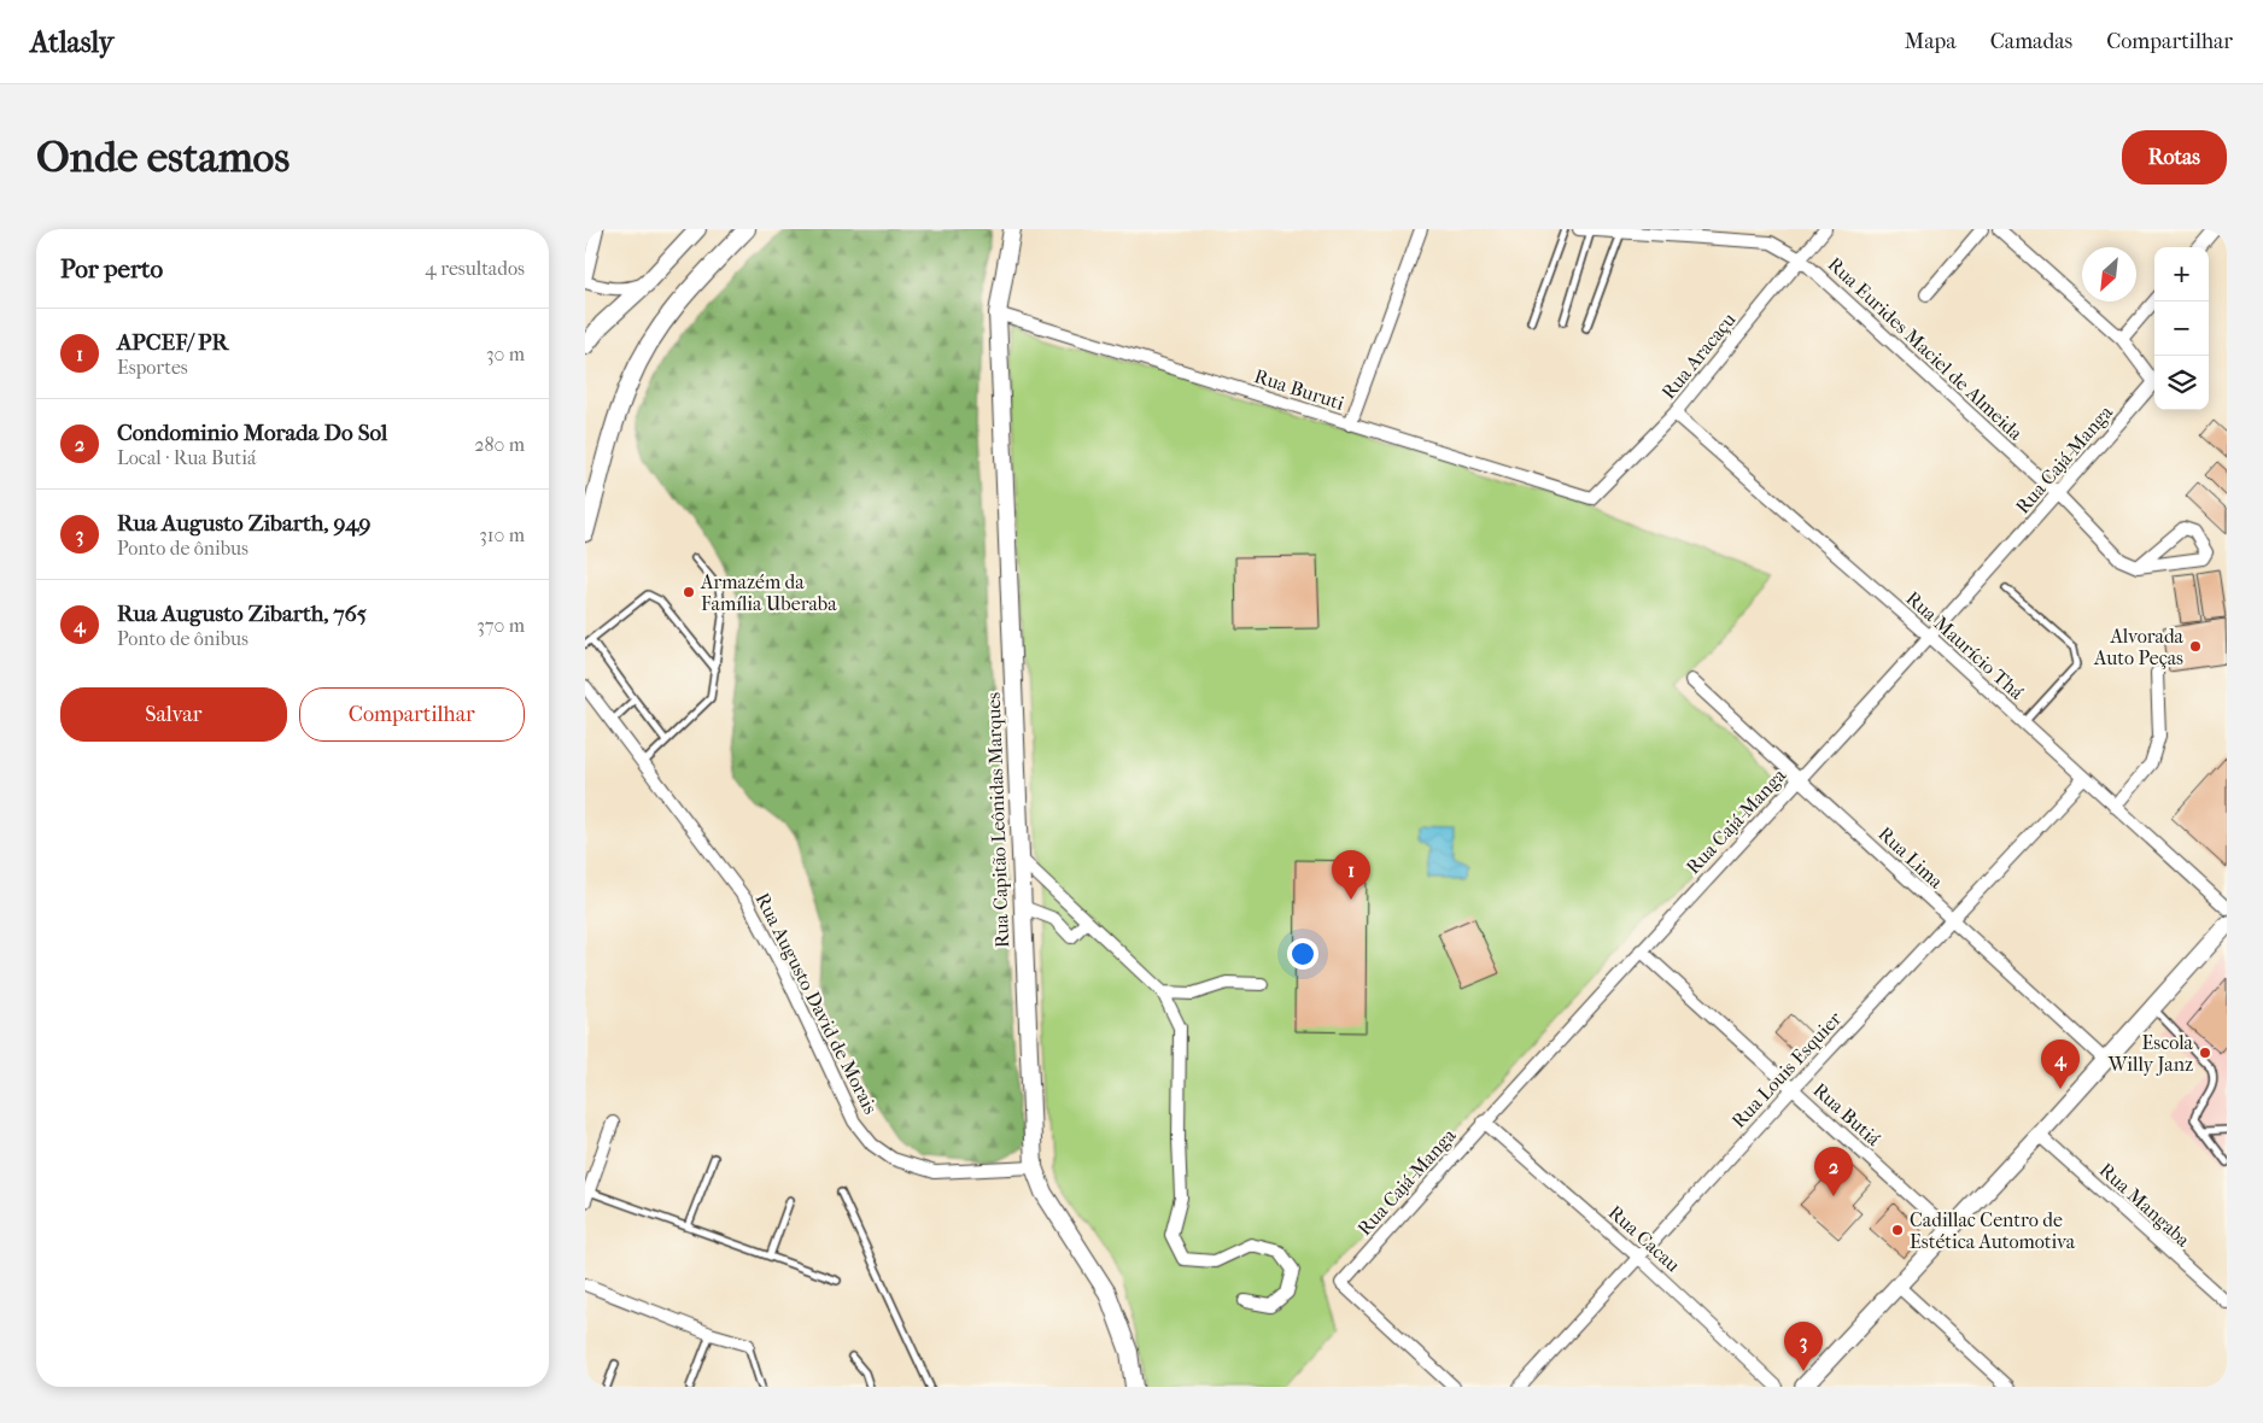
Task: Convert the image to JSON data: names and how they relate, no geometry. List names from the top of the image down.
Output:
{
  "streets": {
    "street": [
      "Rua Eurides Maciel de Almeida",
      "Rua Aracaçu",
      "Rua Buruti",
      "Rua Cajá-Manga",
      "Rua Maurício Thá",
      "Rua Capitão Leônidas Marques",
      "Rua Lima",
      "Rua Augusto David de Morais",
      "Rua Louis Esquier",
      "Rua Butiá",
      "Rua Mangaba",
      "Rua Cacau"
    ]
  },
  "crossings": [
    ["Rua Eurides Maciel de Almeida", "Rua Aracaçu"],
    ["Rua Eurides Maciel de Almeida", "Rua Cajá-Manga"],
    ["Rua Aracaçu", "Rua Buruti"],
    ["Rua Aracaçu", "Rua Maurício Thá"],
    ["Rua Buruti", "Rua Capitão Leônidas Marques"],
    ["Rua Cajá-Manga", "Rua Maurício Thá"],
    ["Rua Cajá-Manga", "Rua Lima"],
    ["Rua Cajá-Manga", "Rua Butiá"],
    ["Rua Cajá-Manga", "Rua Cacau"],
    ["Rua Maurício Thá", "Rua Louis Esquier"],
    ["Rua Capitão Leônidas Marques", "Rua Augusto David de Morais"],
    ["Rua Lima", "Rua Louis Esquier"],
    ["Rua Louis Esquier", "Rua Butiá"],
    ["Rua Louis Esquier", "Rua Cacau"]
  ],
  "places": [
    "Armazém da Família Uberaba",
    "Alvorada Auto Peças",
    "Escola Willy Janz",
    "Cadillac Centro de Estética Automotiva"
  ],
  "north": "bottom left",
  "page": {
    "header": "Atlasly",
    "nav": ["Mapa", "Camadas", "Compartilhar"],
    "buttons": [
      "Rotas",
      ["Salvar", "Compartilhar"]
    ],
    "title": "Onde estamos",
    "heading": ["Por perto", "4 resultados"],
    "map_buttons": ["+", "−"],
    "list": [
      {
        "mark": "1",
        "name": "APCEF/ PR",
        "note": "Esportes",
        "value": "30 m"
      },
      {
        "mark": "2",
        "name": "Condominio Morada Do Sol",
        "note": "Local · Rua Butiá",
        "value": "280 m"
      },
      {
        "mark": "3",
        "name": "Rua Augusto Zibarth, 949",
        "note": "Ponto de ônibus",
        "value": "310 m"
      },
      {
        "mark": "4",
        "name": "Rua Augusto Zibarth, 765",
        "note": "Ponto de ônibus",
        "value": "370 m"
      }
    ],
    "pins": [
      "1",
      "4",
      "2",
      "3"
    ]
  }
}
